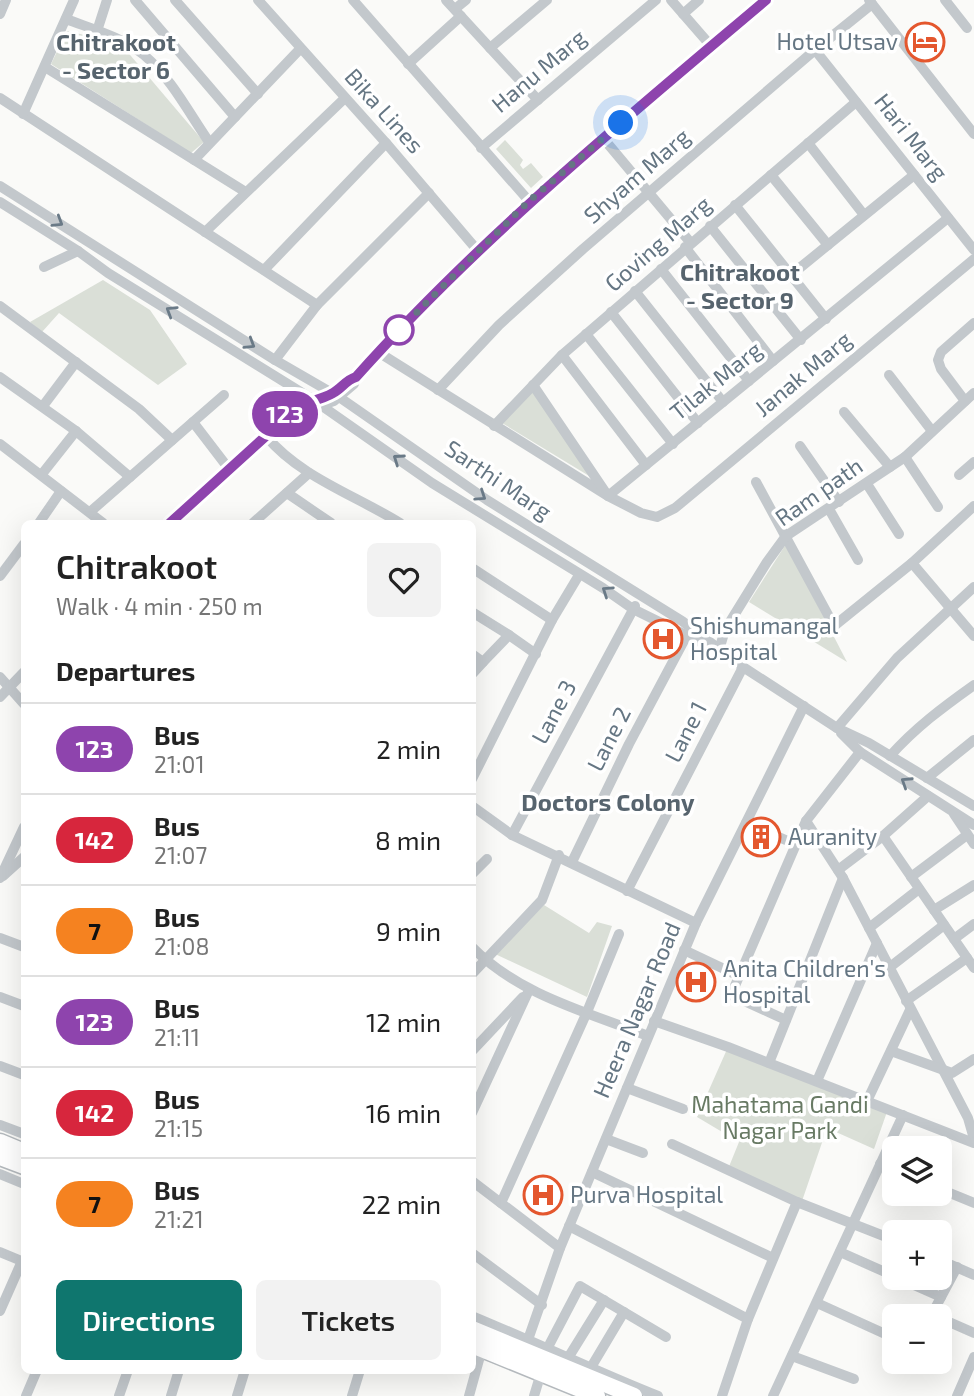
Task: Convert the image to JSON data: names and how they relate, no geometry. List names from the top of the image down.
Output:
{
  "streets": {
    "street": [
      "Hanu Marg",
      "Bika Lines",
      "Hari Marg",
      "Shyam Marg",
      "Goving Marg",
      "Janak Marg",
      "Tilak Marg",
      "Sarthi Marg",
      "Ram path",
      "Lane 3",
      "Lane 1",
      "Lane 2",
      "Heera Nagar Road"
    ]
  },
  "crossings": [
    ["Hari Marg", "Shyam Marg"],
    ["Hari Marg", "Goving Marg"],
    ["Hari Marg", "Tilak Marg"],
    ["Janak Marg", "Tilak Marg"],
    ["Sarthi Marg", "Ram path"],
    ["Sarthi Marg", "Lane 3"],
    ["Sarthi Marg", "Lane 1"],
    ["Sarthi Marg", "Lane 2"],
    ["Sarthi Marg", "Heera Nagar Road"]
  ],
  "districts": ["Chitrakoot - Sector 6", "Chitrakoot - Sector 9", "Doctors Colony"],
  "parks": ["Mahatama Gandi Nagar Park"],
  "places": {
    "hotel": ["Hotel Utsav"],
    "hospital": ["Shishumangal Hospital", "Anita Children's Hospital", "Purva Hospital"],
    "building": ["Auranity"]
  },
  "lines": ["bus line 123"],
  "page": {
    "on_map": "123",
    "heading": [
      ["Chitrakoot", "Walk · 4 min · 250 m"],
      "Departures"
    ],
    "list": [
      {
        "mark": "123",
        "name": "Bus",
        "note": "21:01",
        "value": "2 min"
      },
      {
        "mark": "142",
        "name": "Bus",
        "note": "21:07",
        "value": "8 min"
      },
      {
        "mark": "7",
        "name": "Bus",
        "note": "21:08",
        "value": "9 min"
      },
      {
        "mark": "123",
        "name": "Bus",
        "note": "21:11",
        "value": "12 min"
      },
      {
        "mark": "142",
        "name": "Bus",
        "note": "21:15",
        "value": "16 min"
      },
      {
        "mark": "7",
        "name": "Bus",
        "note": "21:21",
        "value": "22 min"
      }
    ],
    "map_buttons": ["+", "−"],
    "buttons": ["Directions", "Tickets"]
  }
}
